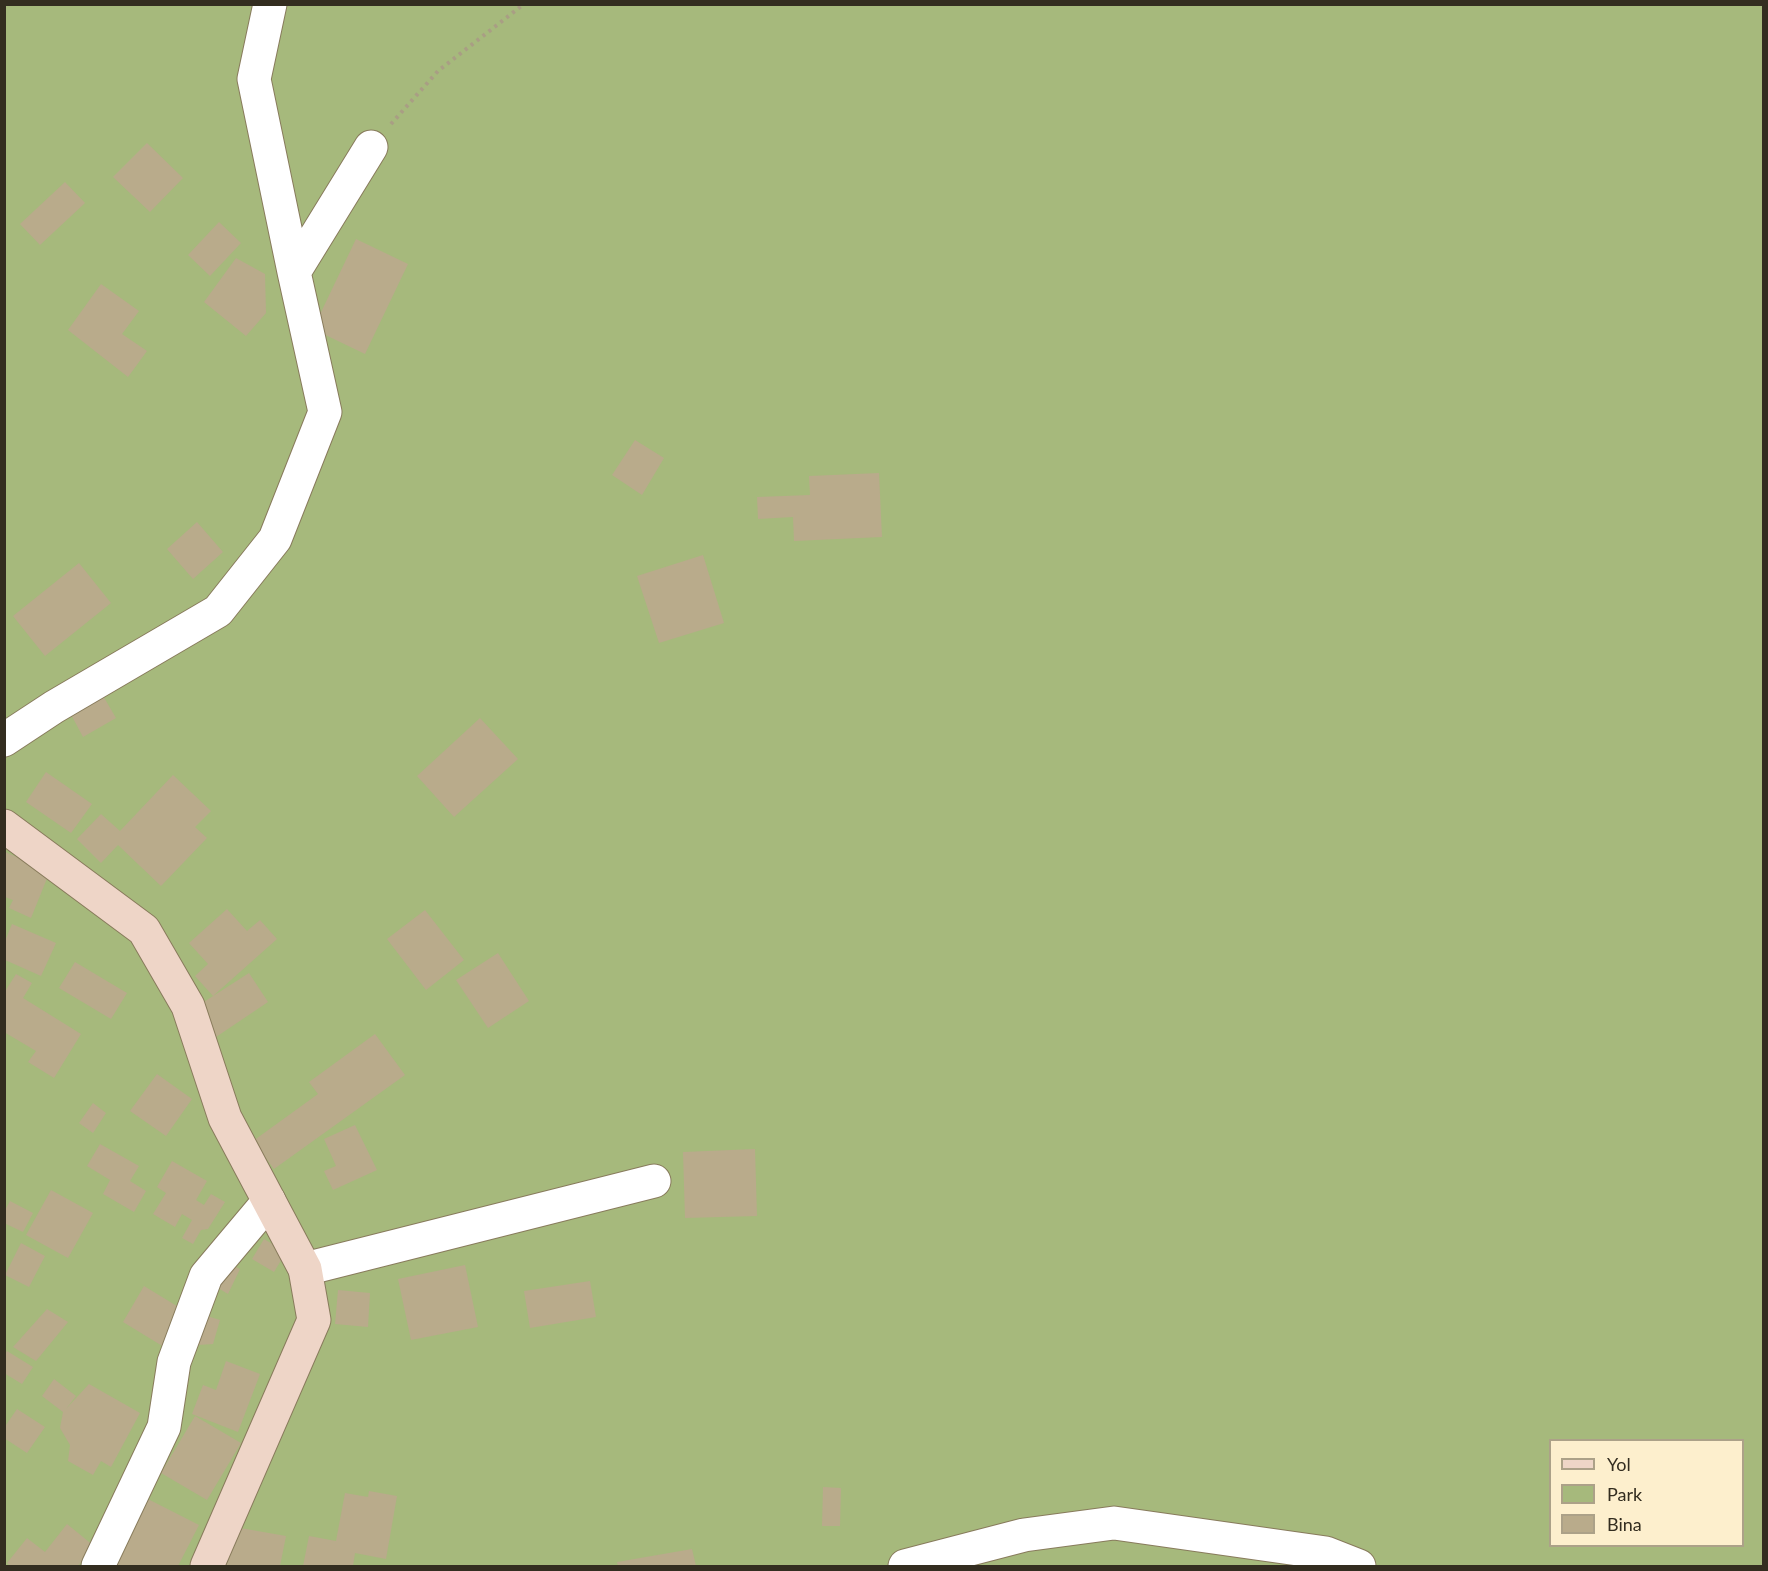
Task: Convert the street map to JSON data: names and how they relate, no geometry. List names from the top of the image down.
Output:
{
  "legend": ["Yol", "Park", "Bina"]
}
